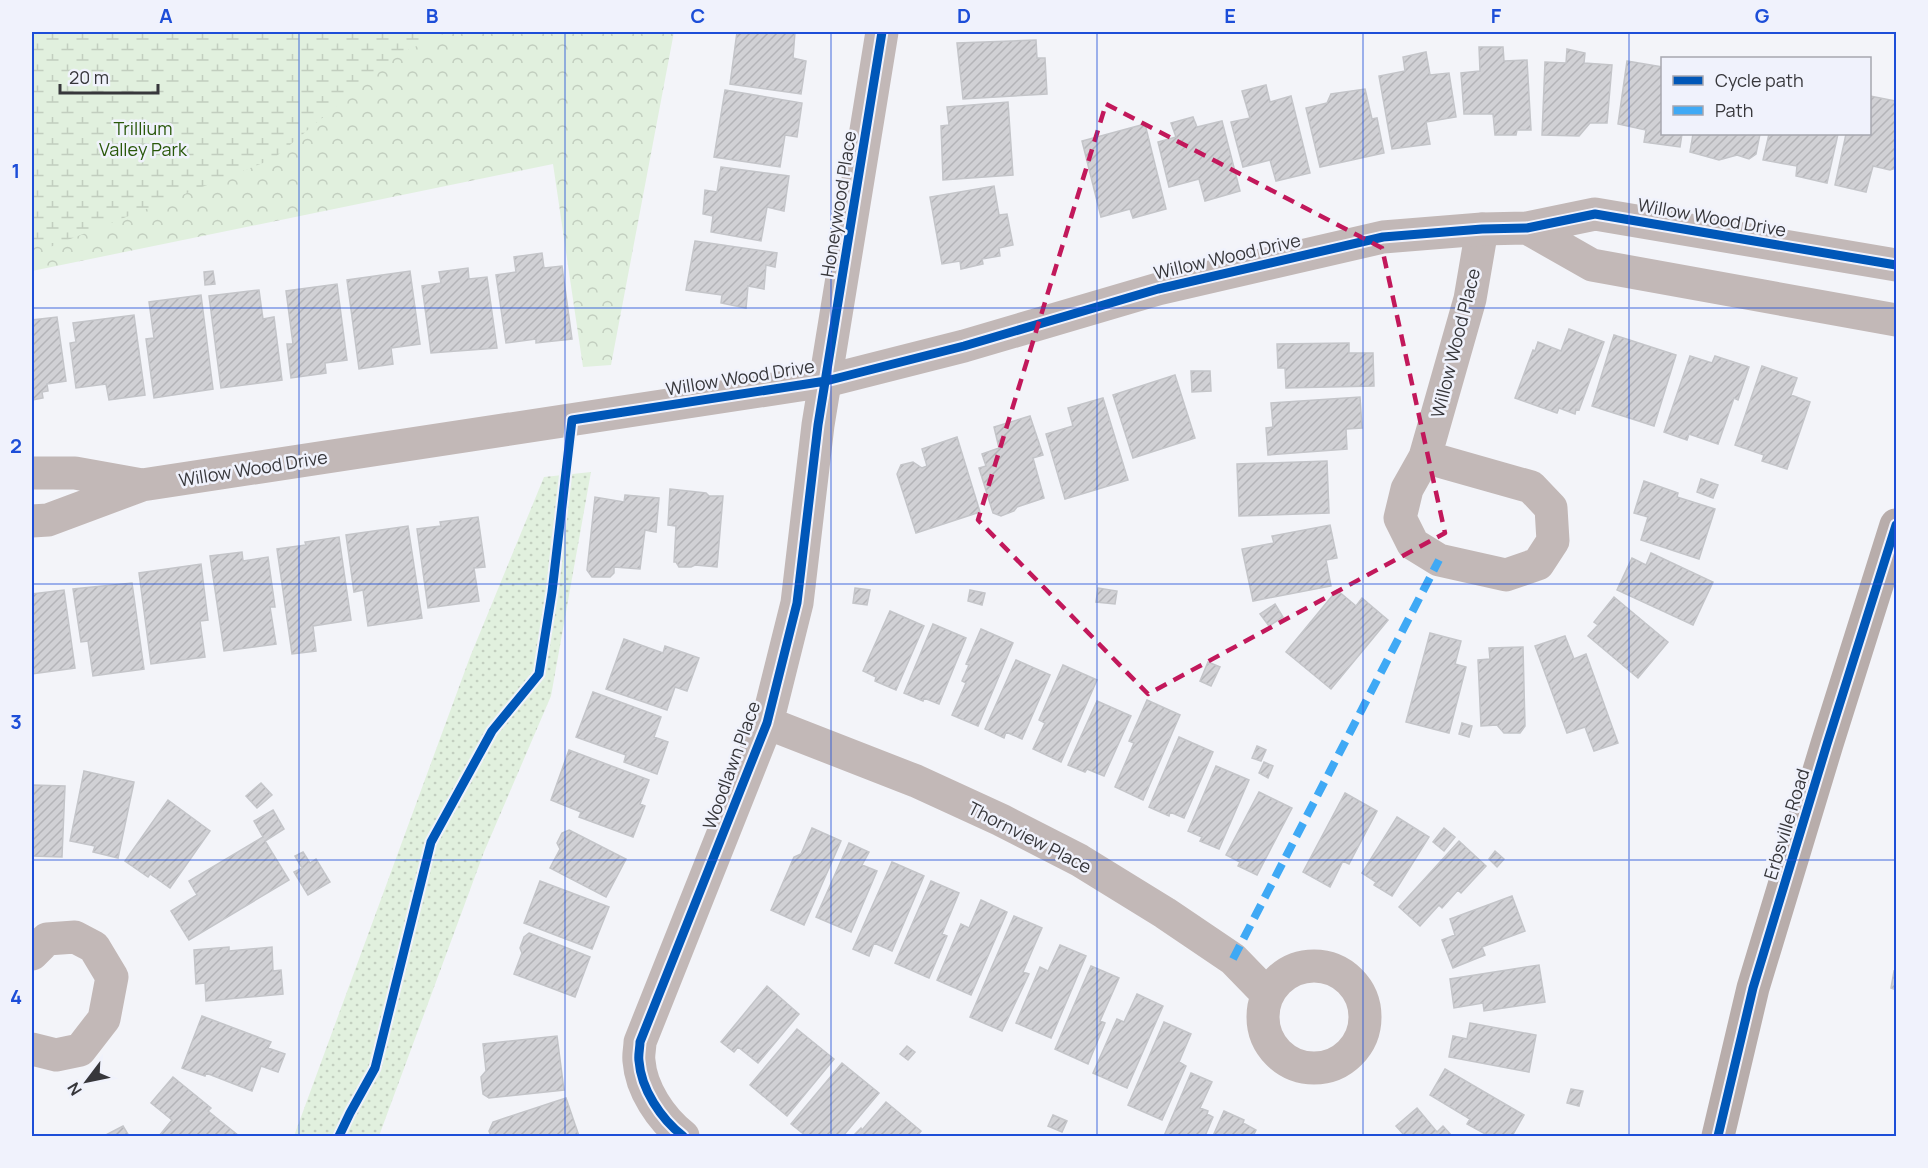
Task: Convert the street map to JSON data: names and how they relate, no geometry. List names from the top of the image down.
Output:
{
  "streets": {
    "main road": ["Erbsville Road"],
    "street": [
      "Honeywood Place",
      "Willow Wood Drive",
      "Willow Wood Place",
      "Woodlawn Place",
      "Thornview Place"
    ]
  },
  "crossings": [
    ["Honeywood Place", "Willow Wood Drive"],
    ["Honeywood Place", "Woodlawn Place"],
    ["Willow Wood Drive", "Willow Wood Place"],
    ["Willow Wood Drive", "Woodlawn Place"],
    ["Woodlawn Place", "Thornview Place"]
  ],
  "parks": ["Trillium Valley Park"],
  "legend": ["Cycle path", "Path"],
  "scale_bar": "20 m",
  "north": "bottom left",
  "grid": {
    "columns": [
      "A",
      "B",
      "C",
      "D",
      "E",
      "F",
      "G"
    ],
    "rows": [
      "1",
      "2",
      "3",
      "4"
    ]
  }
}
